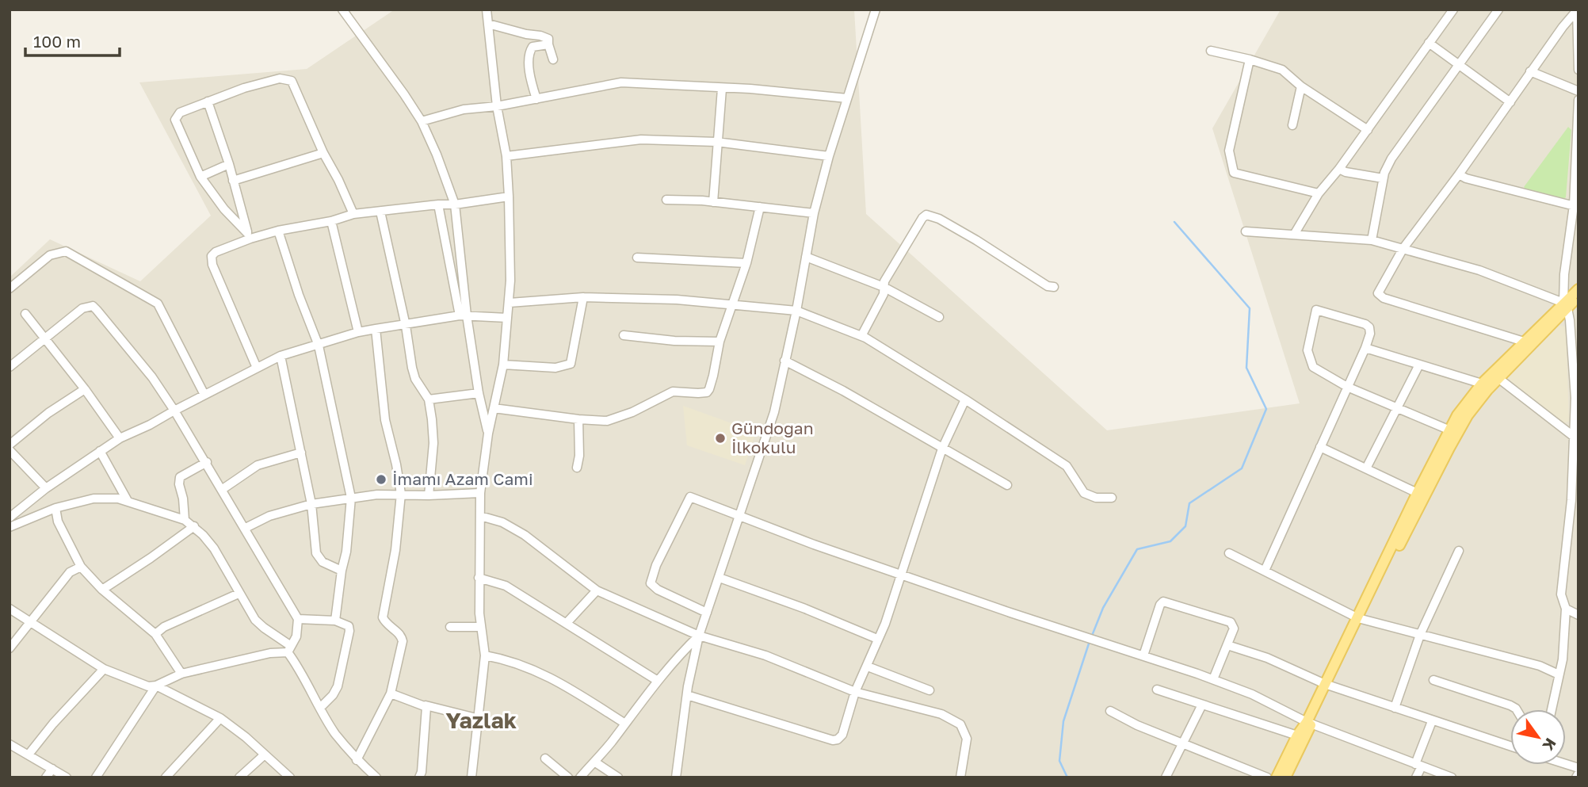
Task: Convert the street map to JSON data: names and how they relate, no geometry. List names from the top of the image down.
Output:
{
  "districts": ["Yazlak"],
  "places": ["Gündoğan İlkokulu", "İmamı Azam Cami"],
  "scale_bar": "100 m",
  "north": "bottom right"
}
